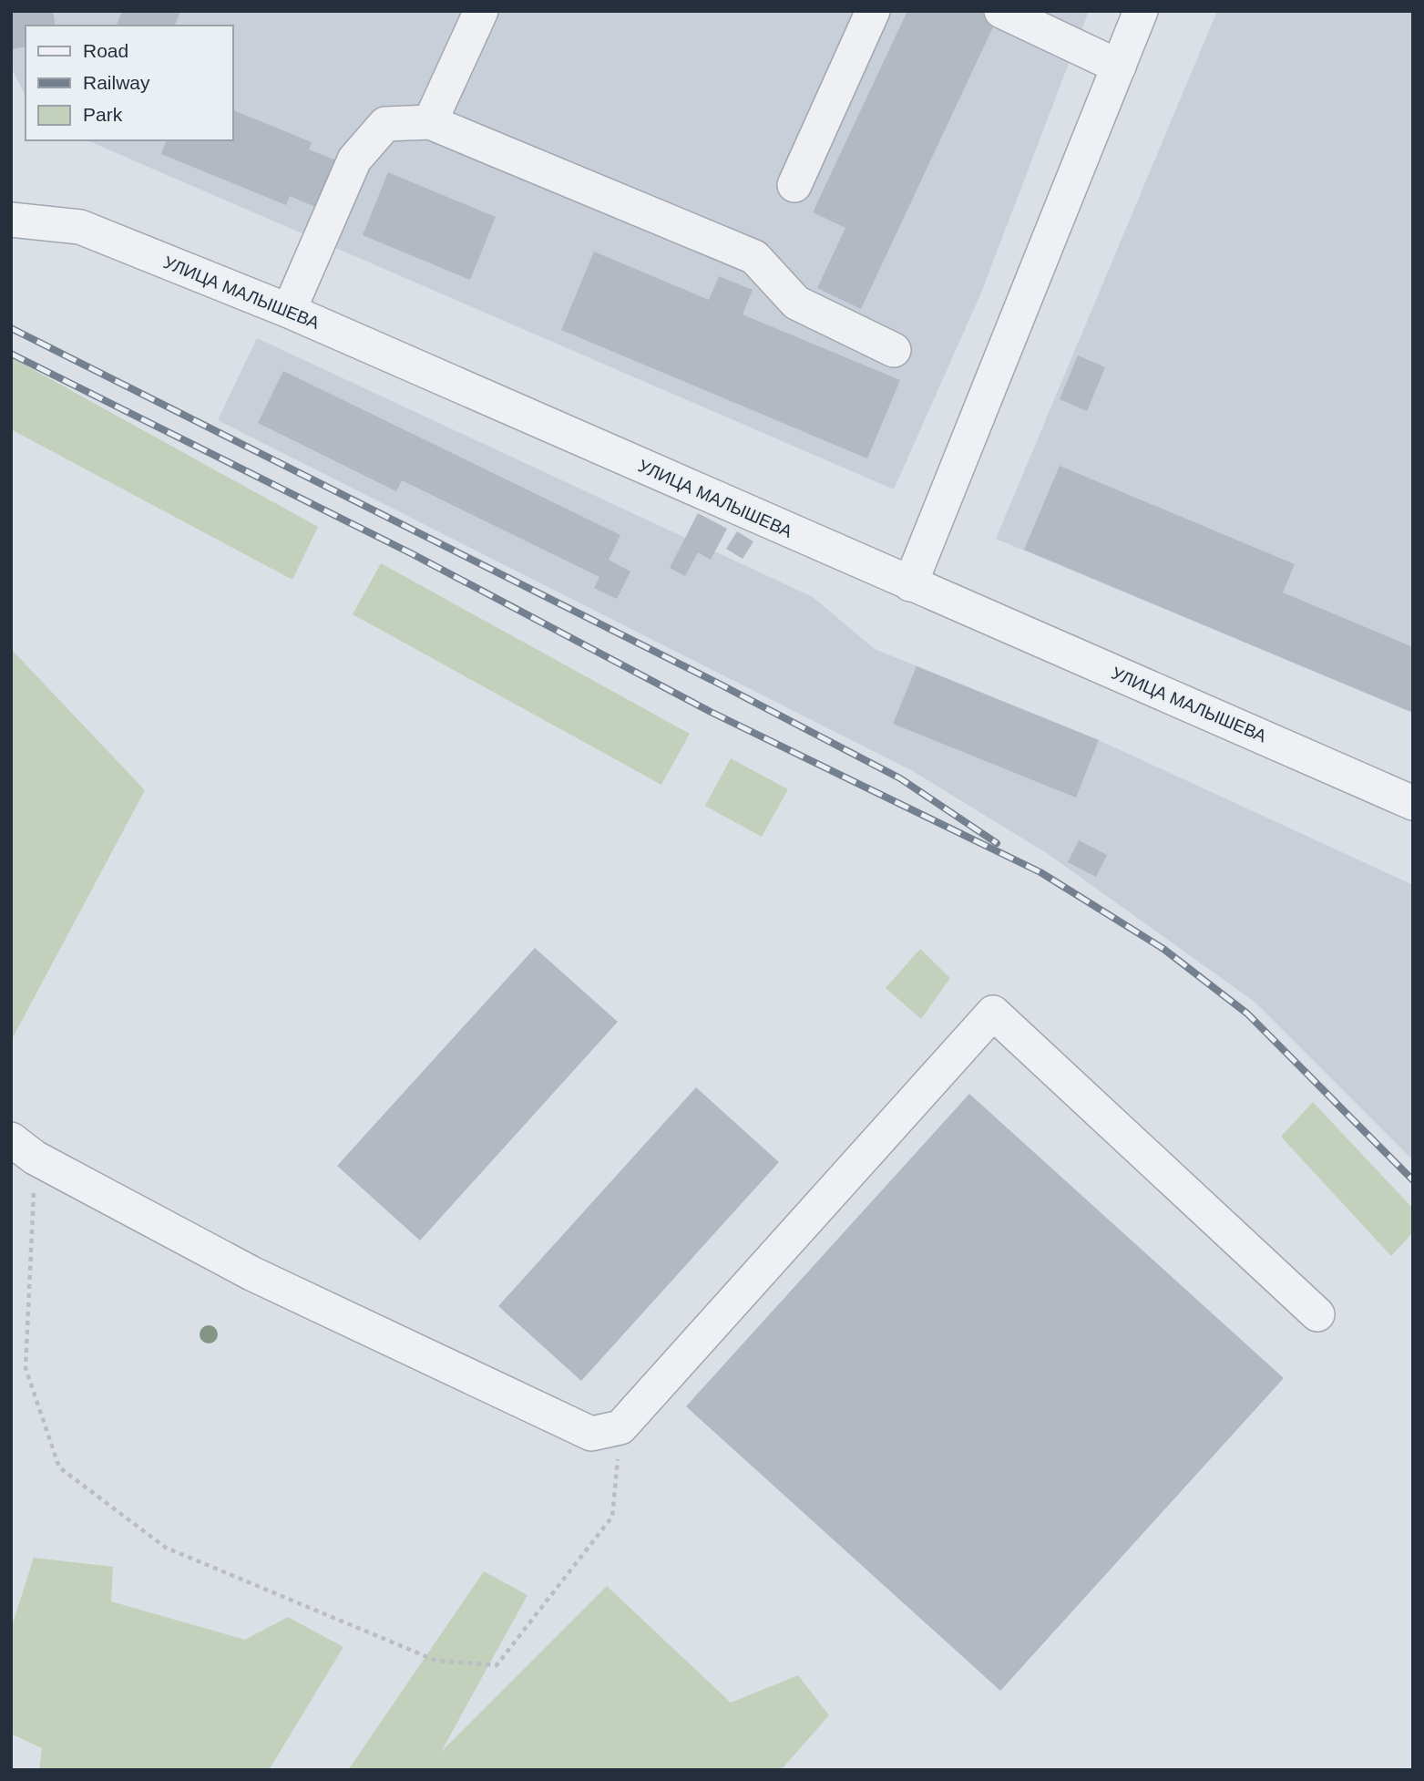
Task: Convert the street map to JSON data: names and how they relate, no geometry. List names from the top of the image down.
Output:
{
  "streets": {
    "street": ["УЛИЦА МАЛЫШЕВА"]
  },
  "legend": ["Road", "Railway", "Park"]
}
